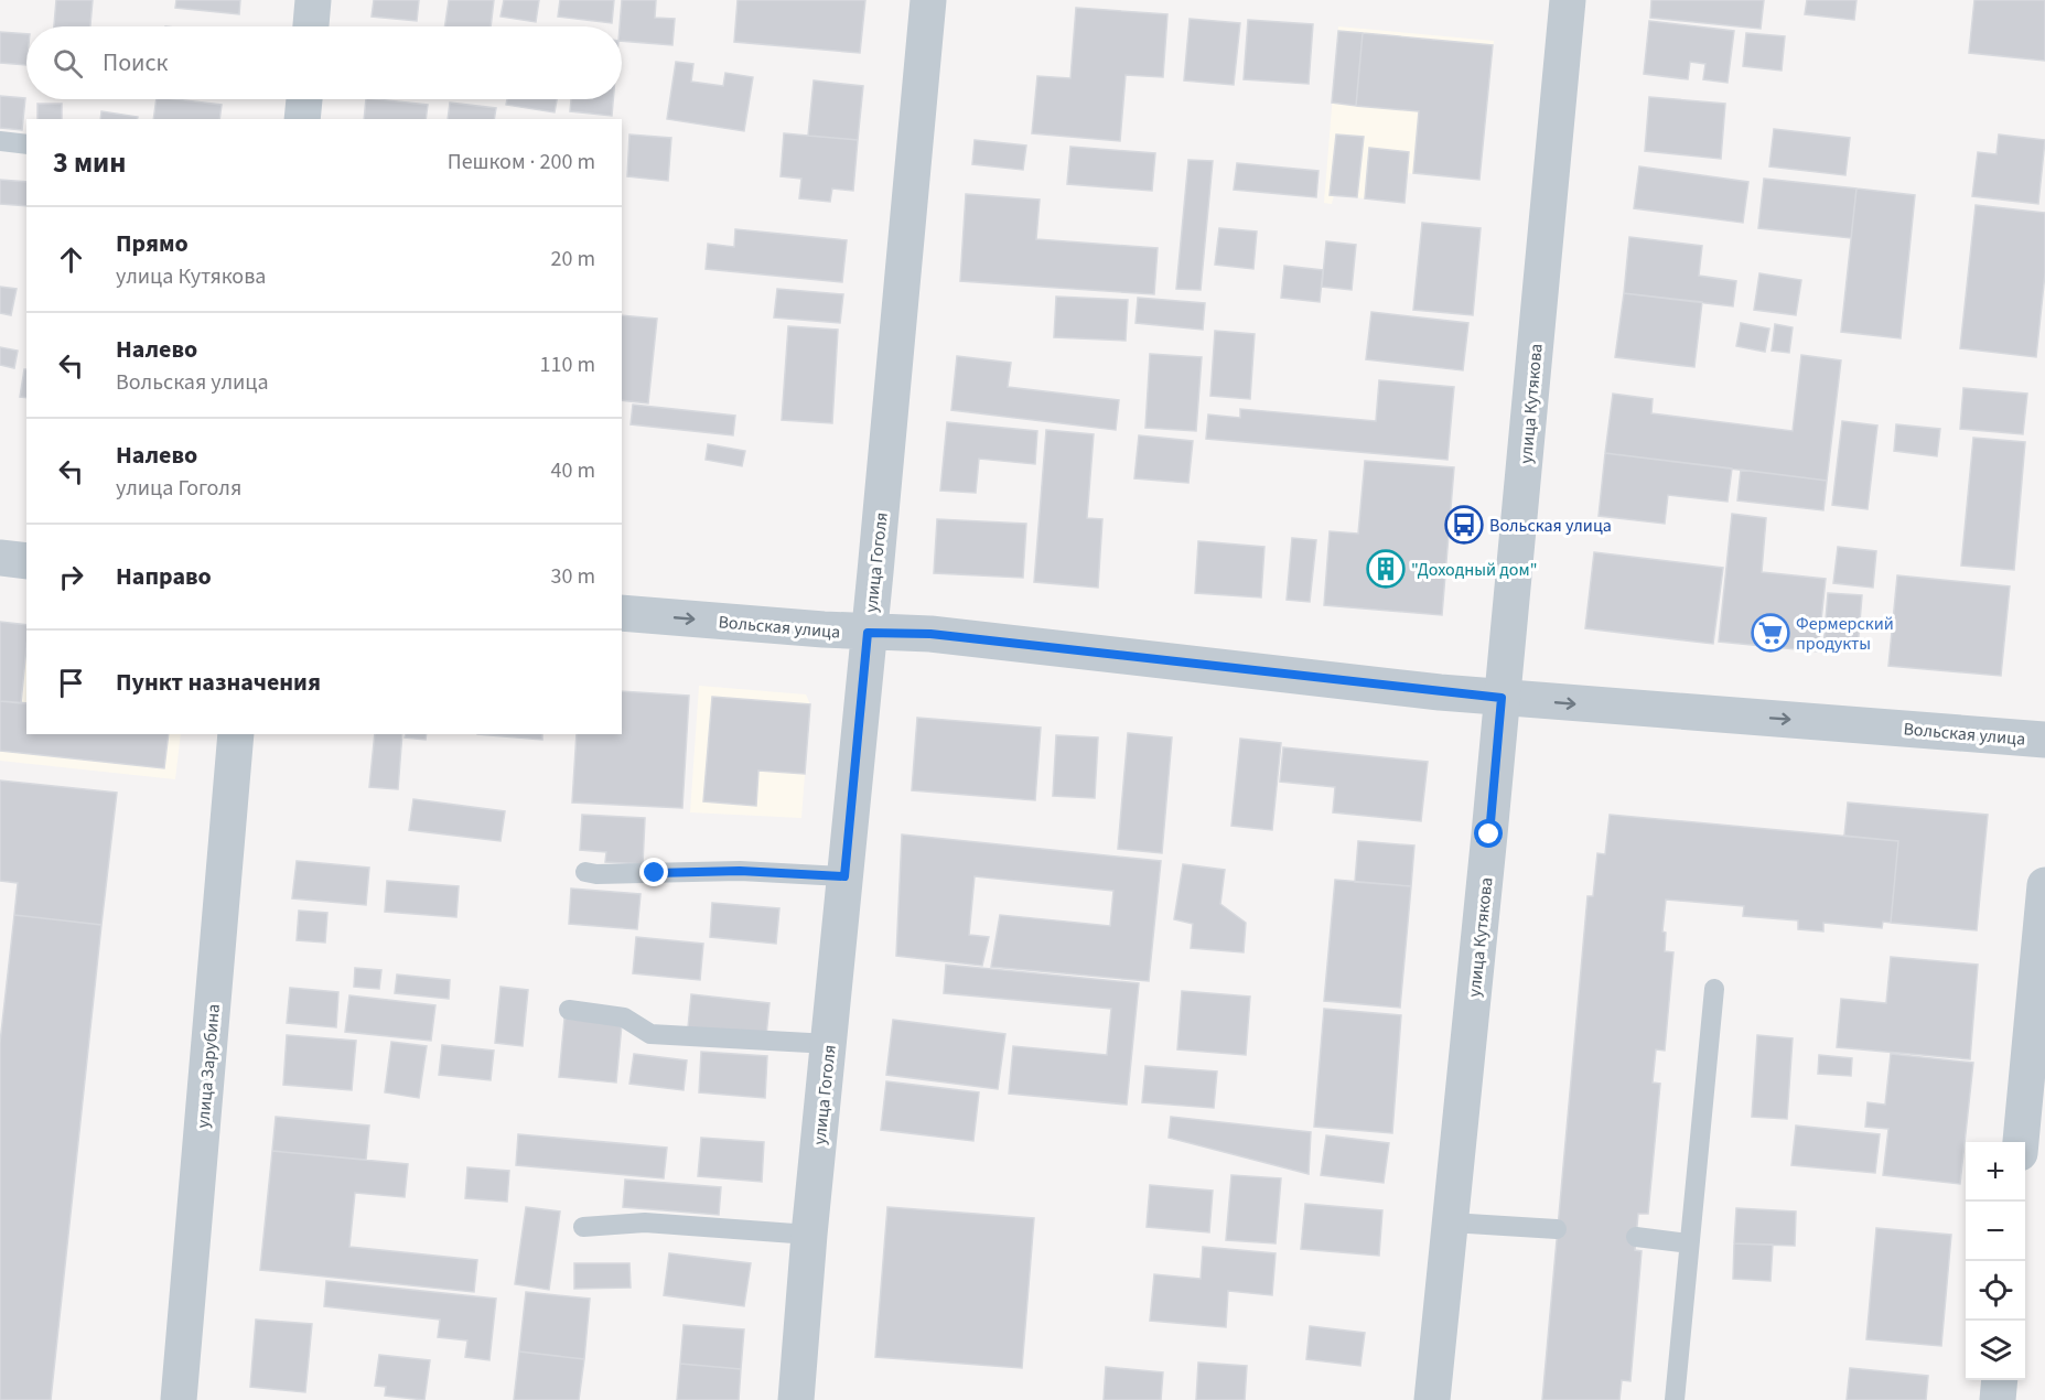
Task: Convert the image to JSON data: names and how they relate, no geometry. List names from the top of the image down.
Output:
{
  "streets": {
    "street": [
      "улица Кутякова",
      "улица Гоголя",
      "Вольская улица",
      "улица Зарубина"
    ]
  },
  "crossings": [
    ["улица Кутякова", "Вольская улица"],
    ["улица Гоголя", "Вольская улица"]
  ],
  "one_way": ["Вольская улица"],
  "places": {
    "bus stop": ["Вольская улица"],
    "building": ["\"Доходный дом\""],
    "supermarket": ["Фермерский продукты"]
  },
  "page": {
    "search": "Поиск",
    "heading": ["3 мин", "Пешком · 200 m"],
    "list": [
      ["Прямо", "улица Кутякова", "20 m"],
      ["Налево", "Вольская улица", "110 m"],
      ["Налево", "улица Гоголя", "40 m"],
      ["Направо", "30 m"],
      "Пункт назначения"
    ],
    "map_buttons": ["+", "−"]
  }
}
